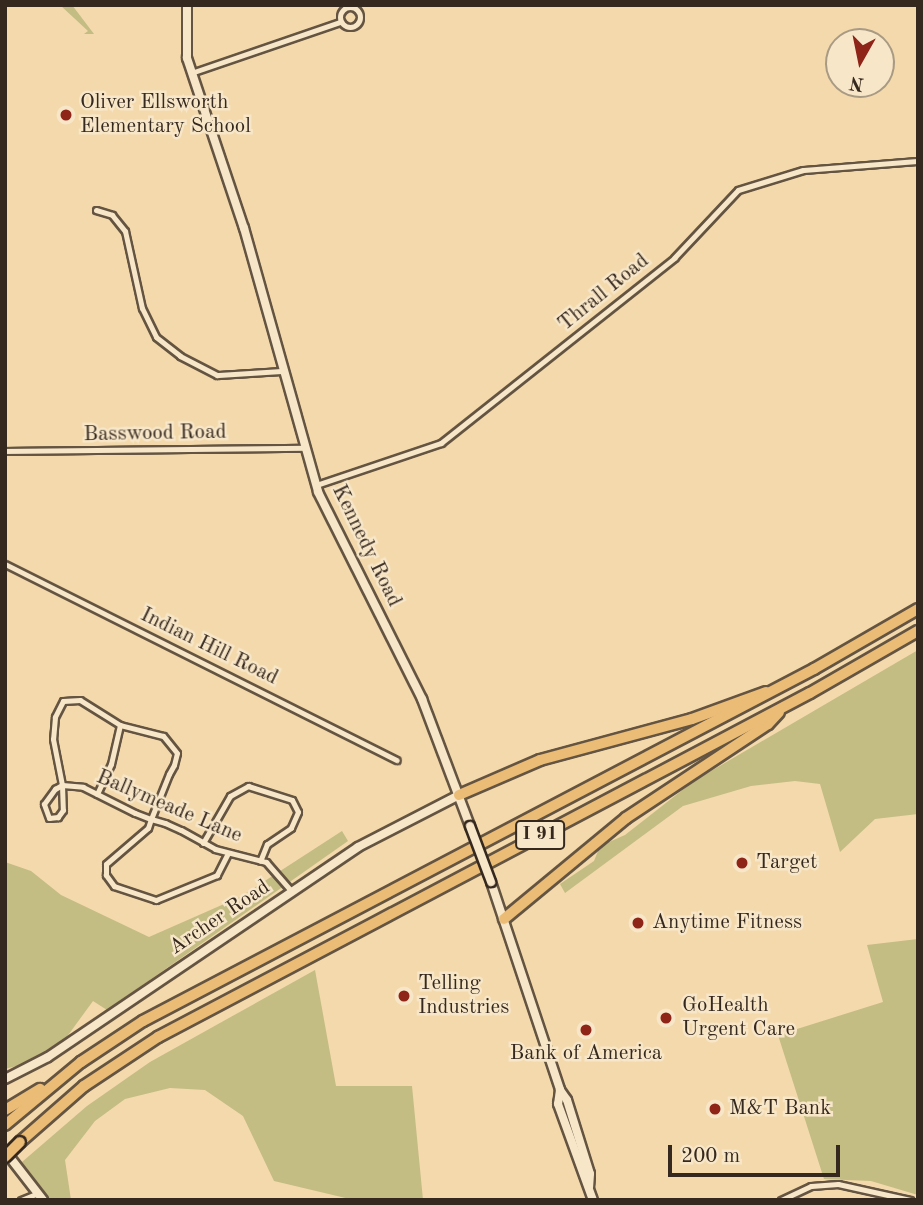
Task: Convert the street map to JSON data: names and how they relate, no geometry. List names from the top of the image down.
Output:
{
  "streets": {
    "highway": ["I 91"],
    "street": [
      "Thrall Road",
      "Basswood Road",
      "Kennedy Road",
      "Indian Hill Road",
      "Ballymeade Lane",
      "Archer Road"
    ]
  },
  "crossings": [
    ["Thrall Road", "Kennedy Road"],
    ["Basswood Road", "Kennedy Road"],
    ["Kennedy Road", "Archer Road"],
    ["Ballymeade Lane", "Archer Road"]
  ],
  "places": [
    "Oliver Ellsworth Elementary School",
    "Target",
    "Anytime Fitness",
    "Telling Industries",
    "GoHealth Urgent Care",
    "Bank of America",
    "M&T Bank"
  ],
  "scale_bar": "200 m",
  "north": "bottom"
}
